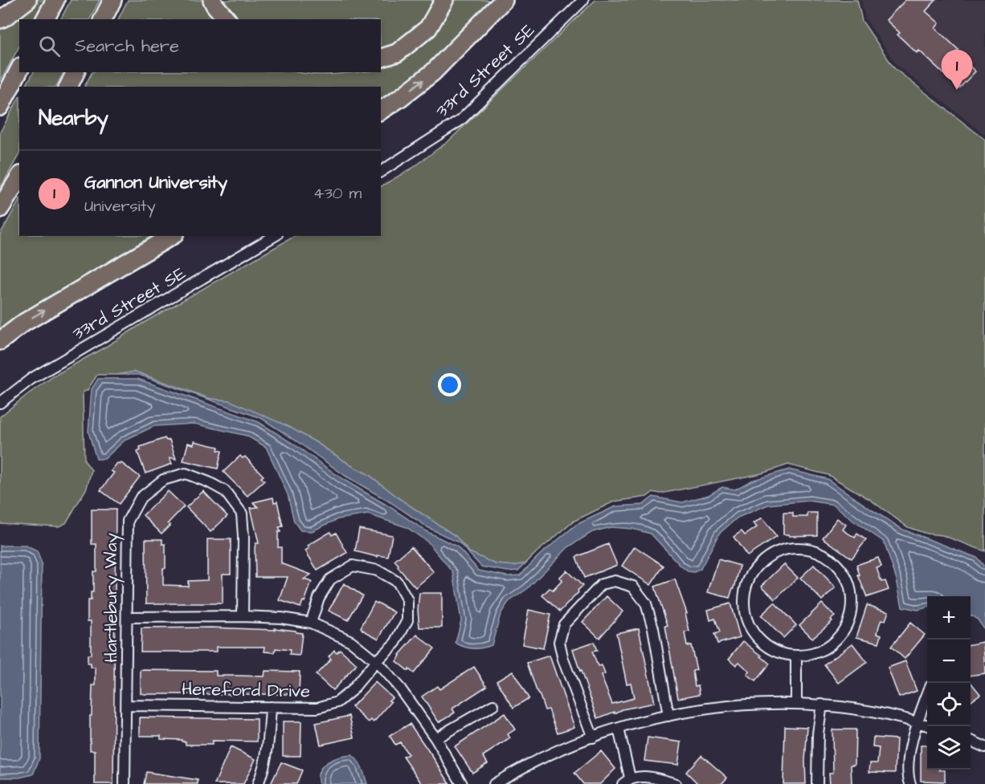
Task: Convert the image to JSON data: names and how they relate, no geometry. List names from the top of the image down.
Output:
{
  "streets": {
    "street": ["33rd Street SE", "Hartlebury Way", "Hereford Drive"]
  },
  "crossings": [
    ["Hartlebury Way", "Hereford Drive"]
  ],
  "page": {
    "search": "Search here",
    "pins": "1",
    "heading": "Nearby",
    "list": [
      {
        "mark": "1",
        "name": "Gannon University",
        "note": "University",
        "value": "430 m"
      }
    ],
    "map_buttons": ["+", "−"]
  }
}
